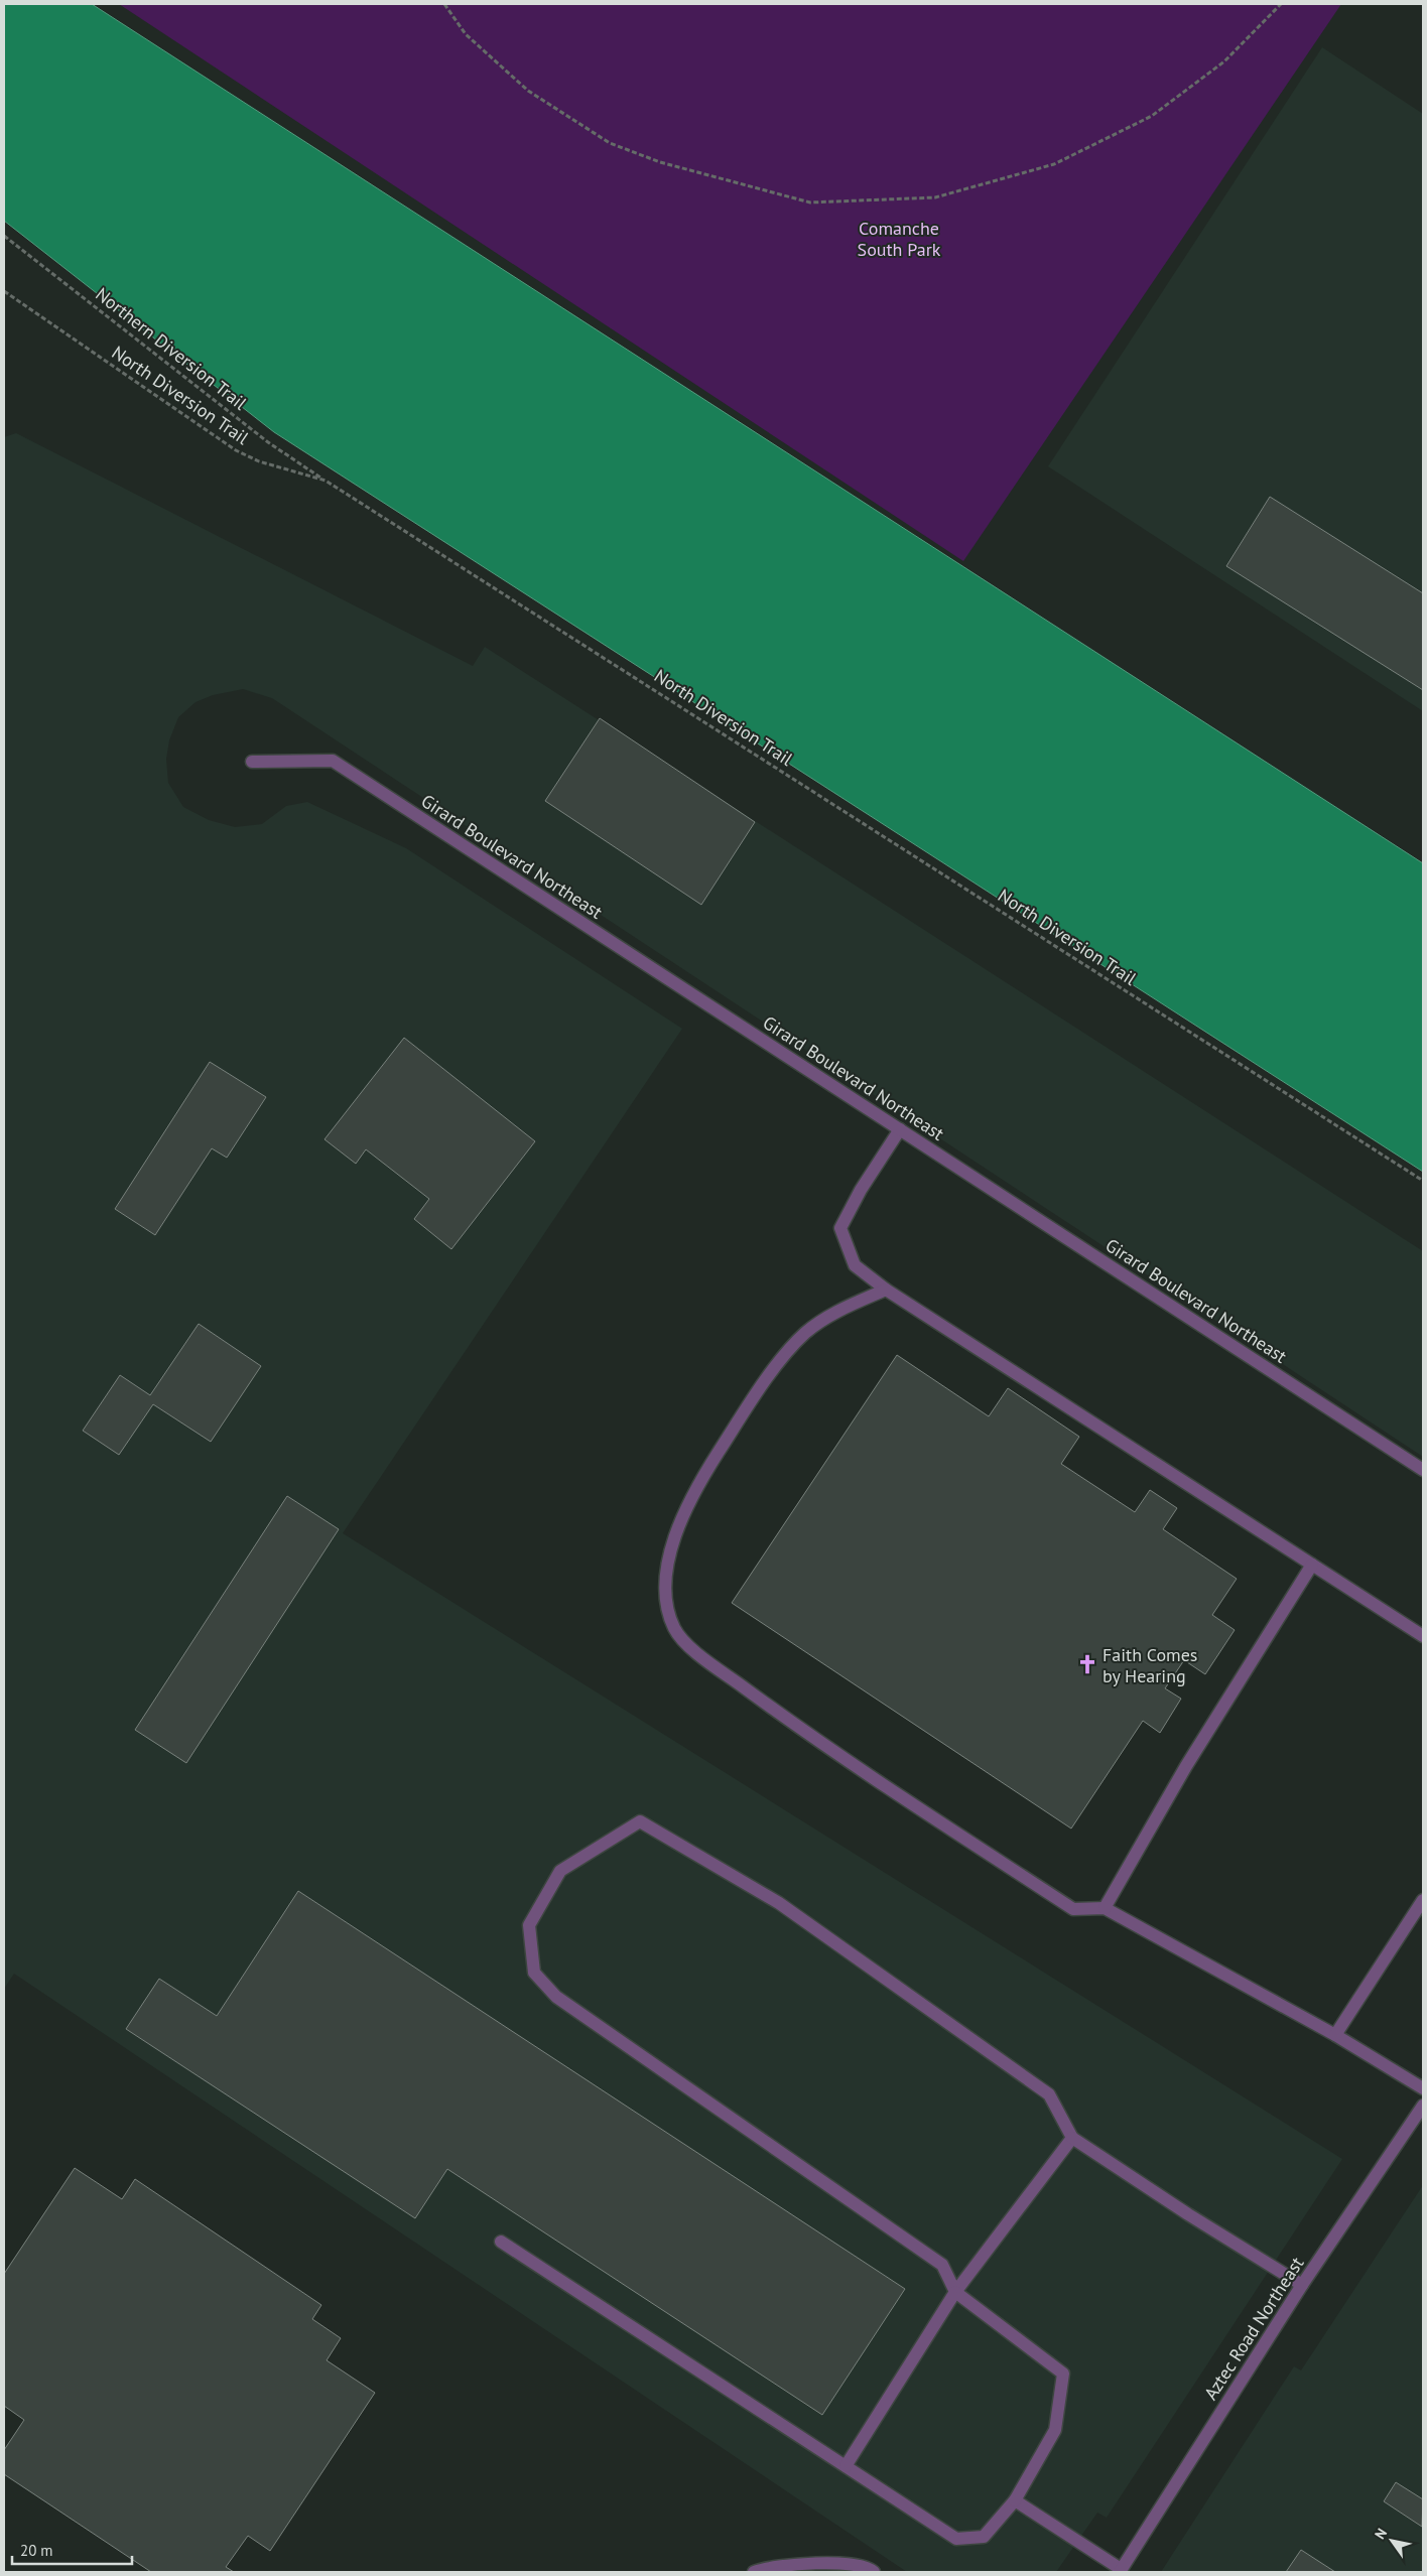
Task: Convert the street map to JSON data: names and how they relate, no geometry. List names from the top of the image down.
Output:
{
  "streets": {
    "street": ["Girard Boulevard Northeast", "Aztec Road Northeast"],
    "path": ["Northern Diversion Trail", "North Diversion Trail"]
  },
  "crossings": [
    ["Northern Diversion Trail", "North Diversion Trail"]
  ],
  "parks": ["Comanche South Park"],
  "places": {
    "church": ["Faith Comes by Hearing"]
  },
  "scale_bar": "20 m",
  "north": "top left"
}
